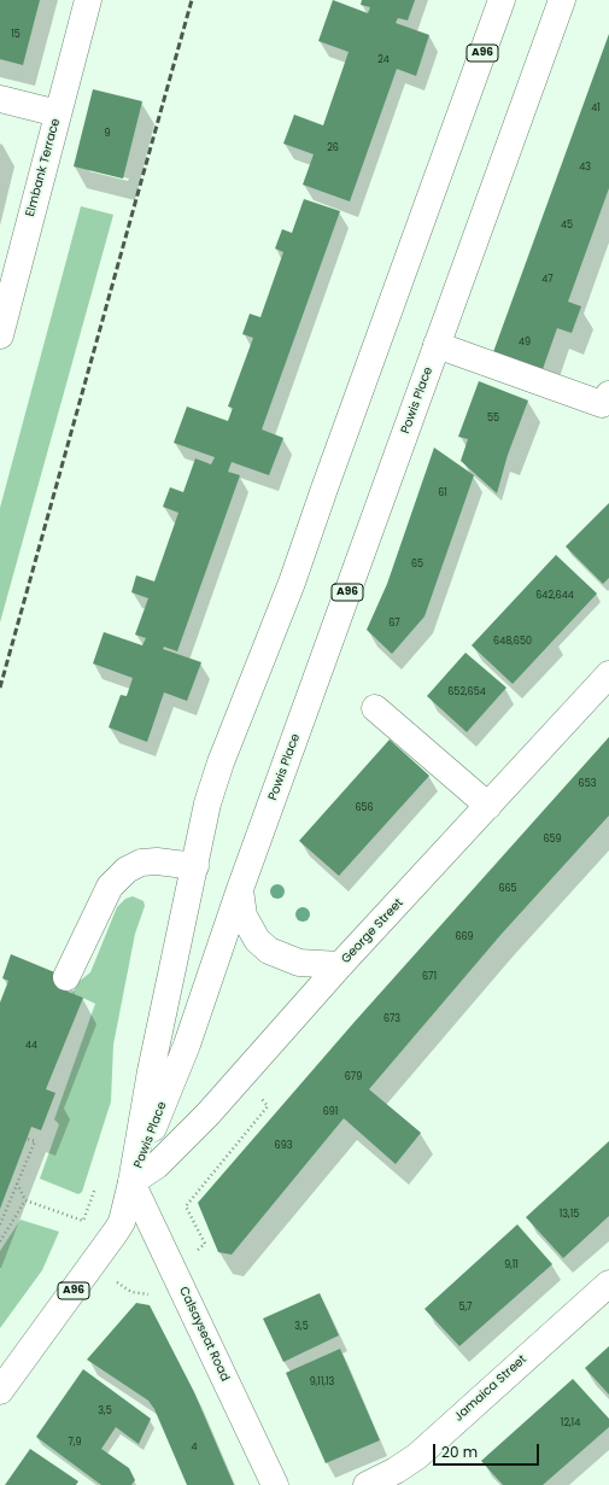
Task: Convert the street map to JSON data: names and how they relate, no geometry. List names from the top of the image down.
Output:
{
  "streets": {
    "main road": [
      "A96",
      "Elmbank Terrace",
      "Powis Place",
      "George Street",
      "Calsayseat Road",
      "Jamaica Street"
    ]
  },
  "crossings": [
    ["A96", "Powis Place"],
    ["A96", "George Street"],
    ["A96", "Calsayseat Road"],
    ["Powis Place", "George Street"],
    ["Powis Place", "Calsayseat Road"],
    ["George Street", "Calsayseat Road"]
  ],
  "house_numbers": [
    "15",
    "24",
    "41",
    "9",
    "26",
    "43",
    "45",
    "47",
    "49",
    "55",
    "61",
    "65",
    "642,644",
    "67",
    "648,650",
    "652,654",
    "653",
    "656",
    "659",
    "665",
    "669",
    "671",
    "673",
    "44",
    "679",
    "691",
    "693",
    "13,15",
    "9,11",
    "5,7",
    "3,5",
    "9,11,13",
    "3,5",
    "12,14",
    "7,9",
    "4"
  ],
  "scale_bar": "20 m"
}
